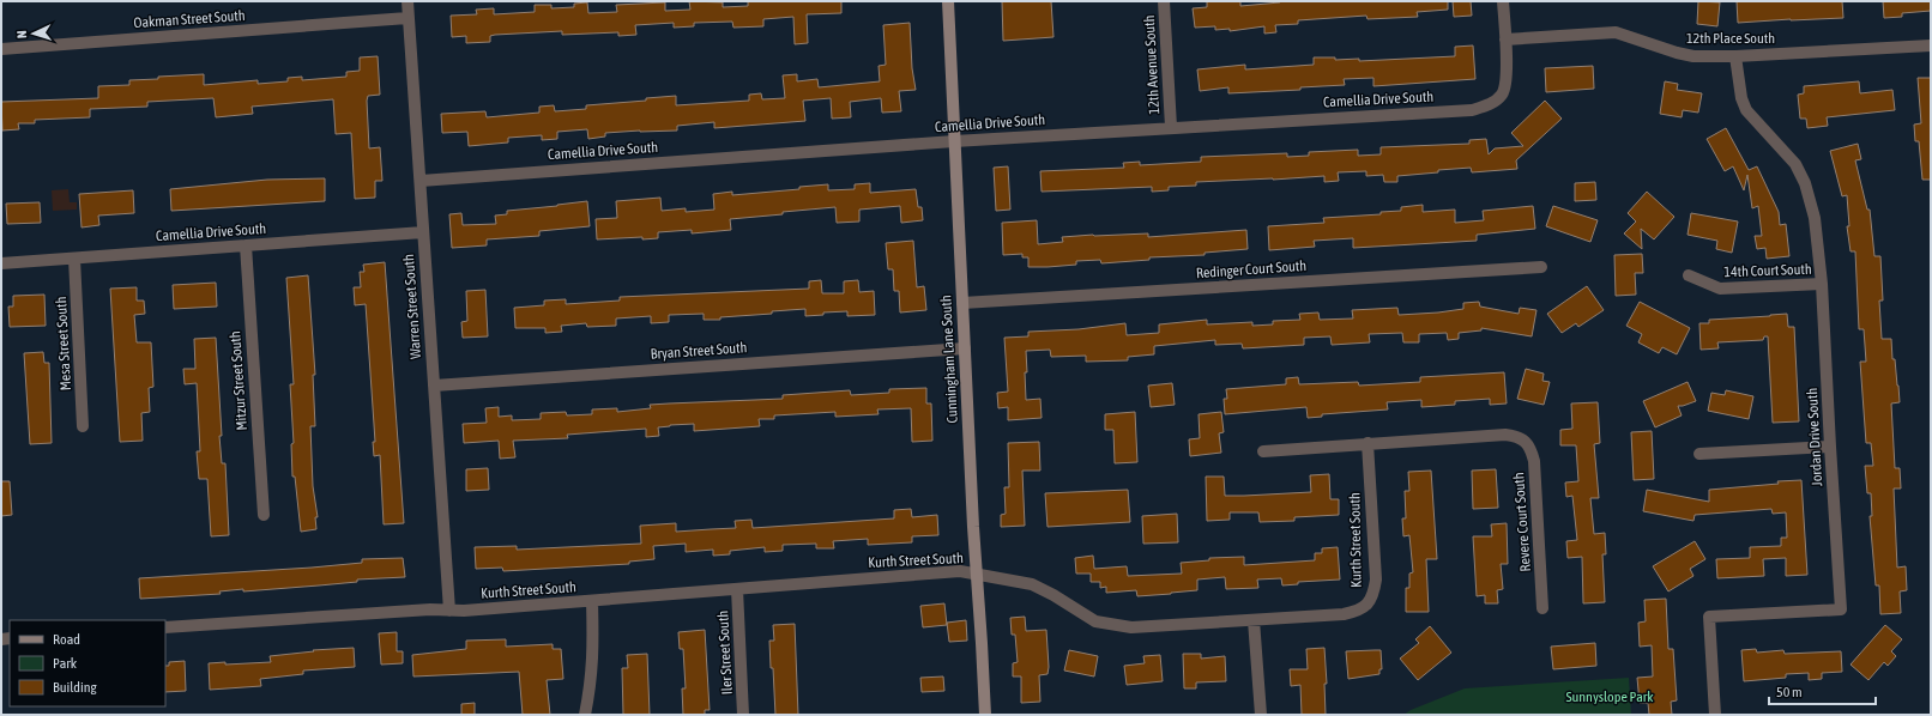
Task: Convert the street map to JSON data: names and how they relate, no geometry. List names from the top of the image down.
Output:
{
  "streets": {
    "street": [
      "Oakman Street South",
      "12th Place South",
      "12th Avenue South",
      "Camellia Drive South",
      "Redinger Court South",
      "14th Court South",
      "Warren Street South",
      "Mesa Street South",
      "Bryan Street South",
      "Cunningham Lane South",
      "Mitzur Street South",
      "Jordan Drive South",
      "Revere Court South",
      "Kurth Street South",
      "Iler Street South"
    ]
  },
  "crossings": [
    ["Oakman Street South", "Warren Street South"],
    ["12th Place South", "Camellia Drive South"],
    ["12th Place South", "Jordan Drive South"],
    ["12th Avenue South", "Camellia Drive South"],
    ["Camellia Drive South", "Warren Street South"],
    ["Camellia Drive South", "Mesa Street South"],
    ["Camellia Drive South", "Cunningham Lane South"],
    ["Camellia Drive South", "Mitzur Street South"],
    ["Redinger Court South", "Cunningham Lane South"],
    ["14th Court South", "Jordan Drive South"],
    ["Warren Street South", "Bryan Street South"],
    ["Warren Street South", "Kurth Street South"],
    ["Bryan Street South", "Cunningham Lane South"],
    ["Cunningham Lane South", "Kurth Street South"],
    ["Revere Court South", "Kurth Street South"],
    ["Kurth Street South", "Iler Street South"]
  ],
  "parks": ["Sunnyslope Park"],
  "legend": ["Road", "Park", "Building"],
  "scale_bar": "50 m",
  "north": "left"
}
